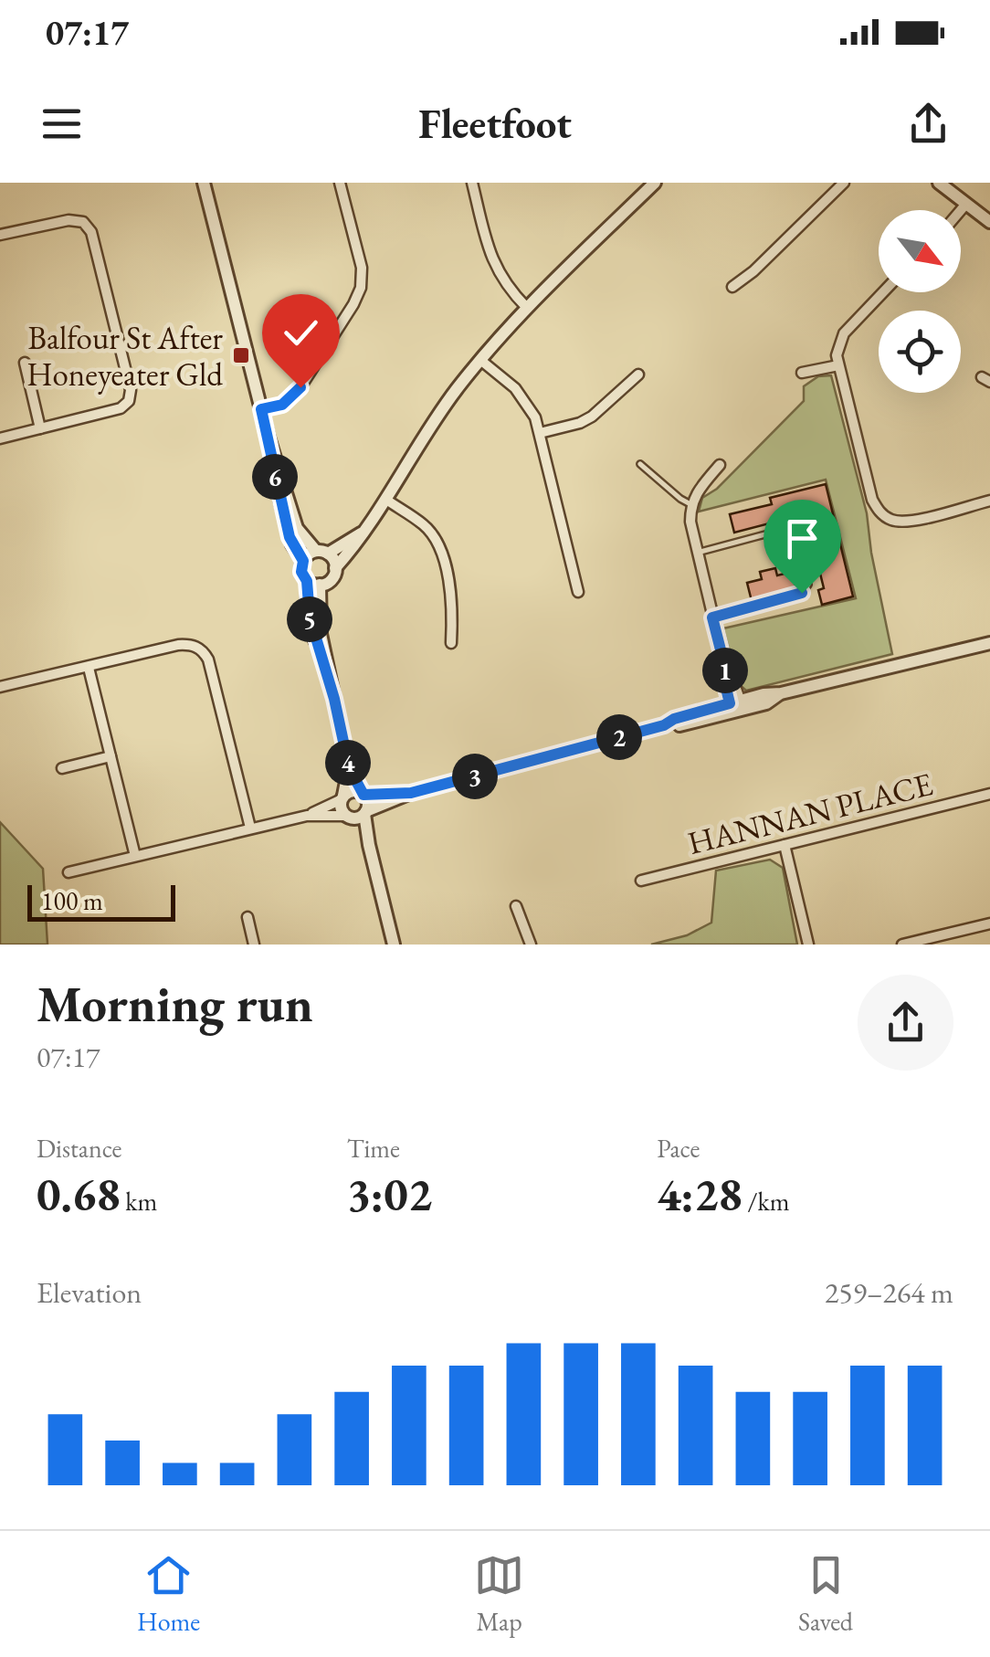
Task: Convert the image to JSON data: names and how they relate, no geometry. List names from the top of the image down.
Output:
{
  "streets": {
    "street": ["HANNAN PLACE"]
  },
  "places": {
    "transit": ["Balfour St After Honeyeater Gld"]
  },
  "scale_bar": "100 m",
  "north": "bottom right",
  "page": {
    "status": "07:17",
    "header": "Fleetfoot",
    "pins": [
      "6",
      "5",
      "1",
      "2",
      "4",
      "3"
    ],
    "scale": "100 m",
    "heading": ["Morning run", "07:17"],
    "stats": [
      ["Distance", "0.68 km"],
      ["Time", "3:02"],
      ["Pace", "4:28 /km"]
    ],
    "chart": ["Elevation", "259–264 m"],
    "tabs": ["Home", "Map", "Saved"]
  }
}
